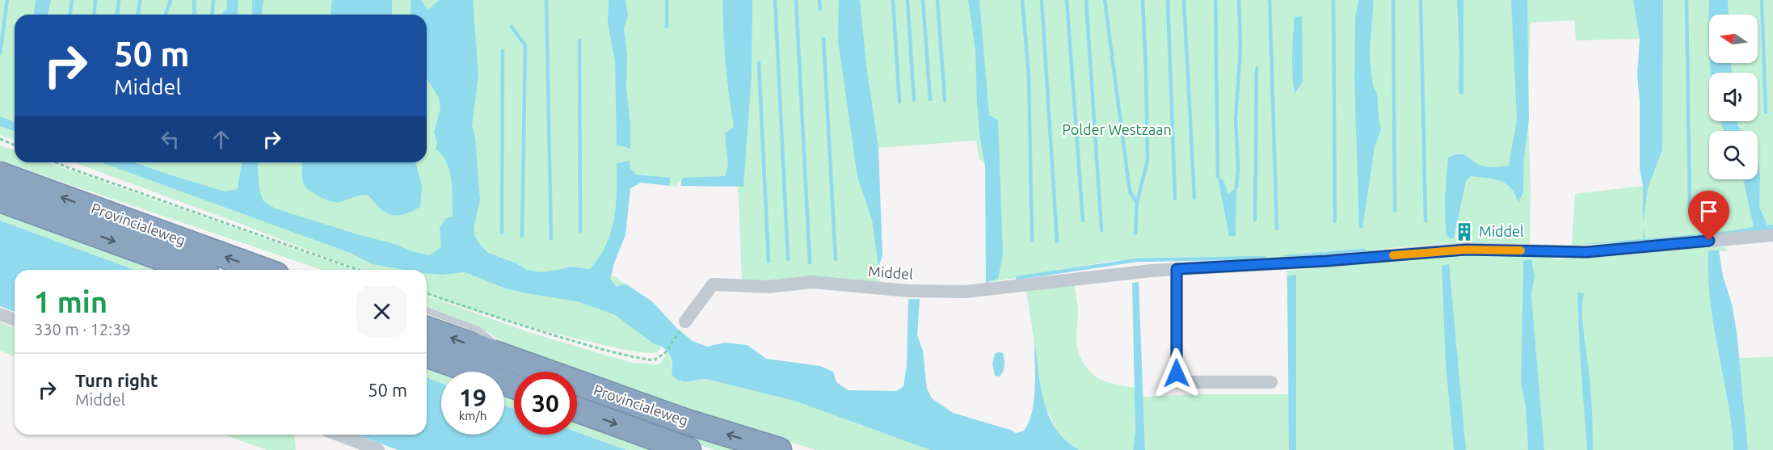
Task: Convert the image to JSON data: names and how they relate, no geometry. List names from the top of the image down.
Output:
{
  "streets": {
    "highway": ["Provincialeweg"],
    "street": ["Middel"]
  },
  "parks": ["Polder Westzaan"],
  "places": {
    "building": ["Middel"]
  },
  "north": "left",
  "page": {
    "turn": ["50 m", "Middel"],
    "heading": ["1 min", "330 m · 12:39"],
    "list": [
      {
        "name": "Turn right",
        "note": "Middel",
        "value": "50 m"
      }
    ],
    "speed": "19 km/h",
    "limit": "30"
  }
}
